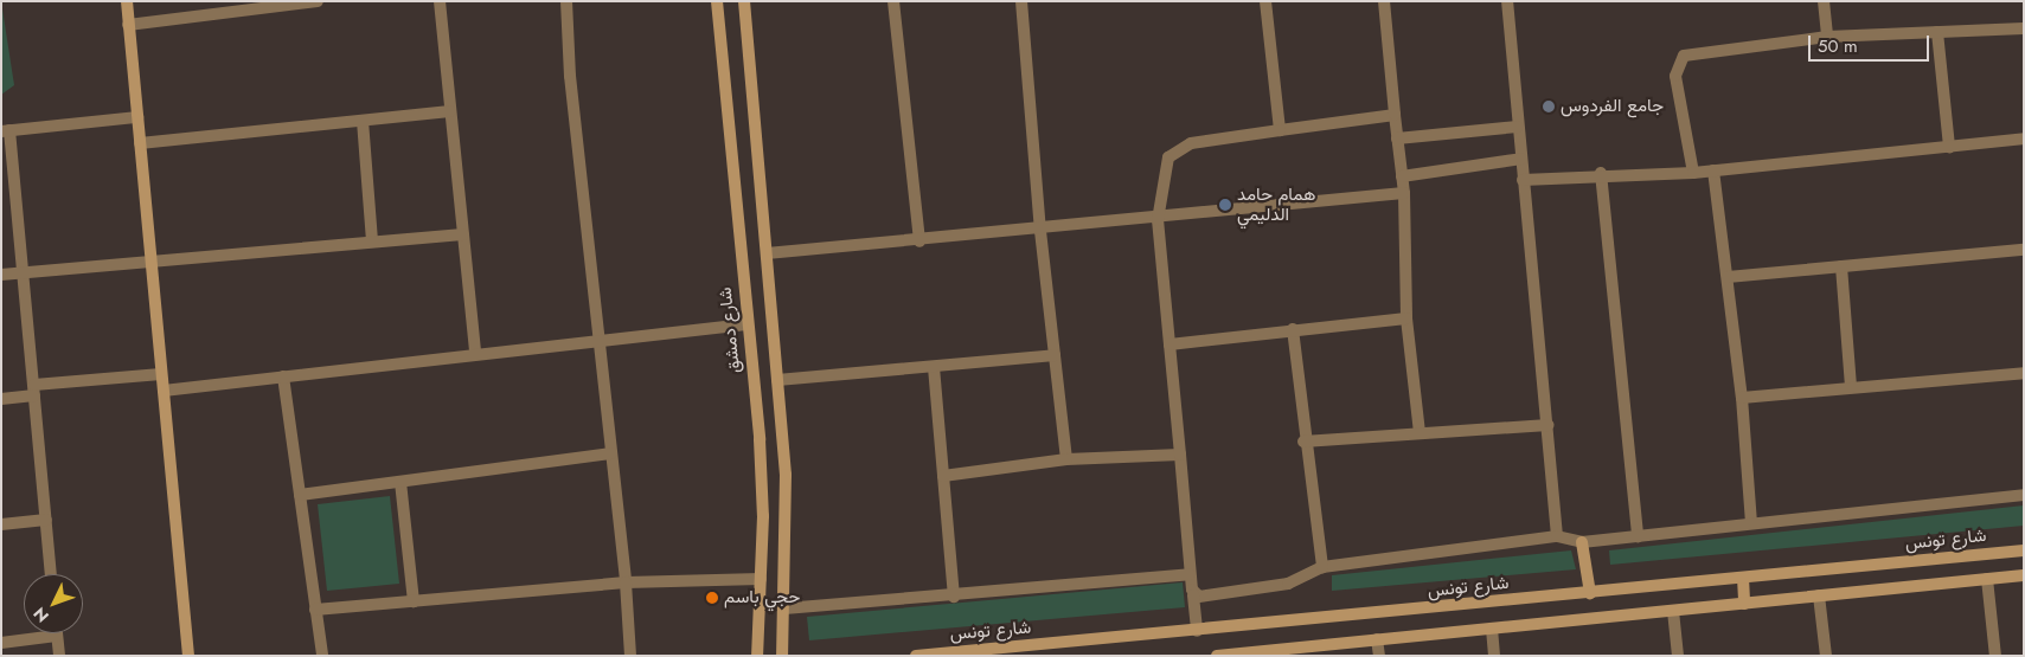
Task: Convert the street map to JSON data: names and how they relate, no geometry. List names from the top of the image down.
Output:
{
  "streets": {
    "street": ["شارع دمشق", "شارع تونس"]
  },
  "places": ["جامع الفردوس", "همام حامد الدليمي", "حجي باسم"],
  "scale_bar": "50 m",
  "north": "bottom left"
}
